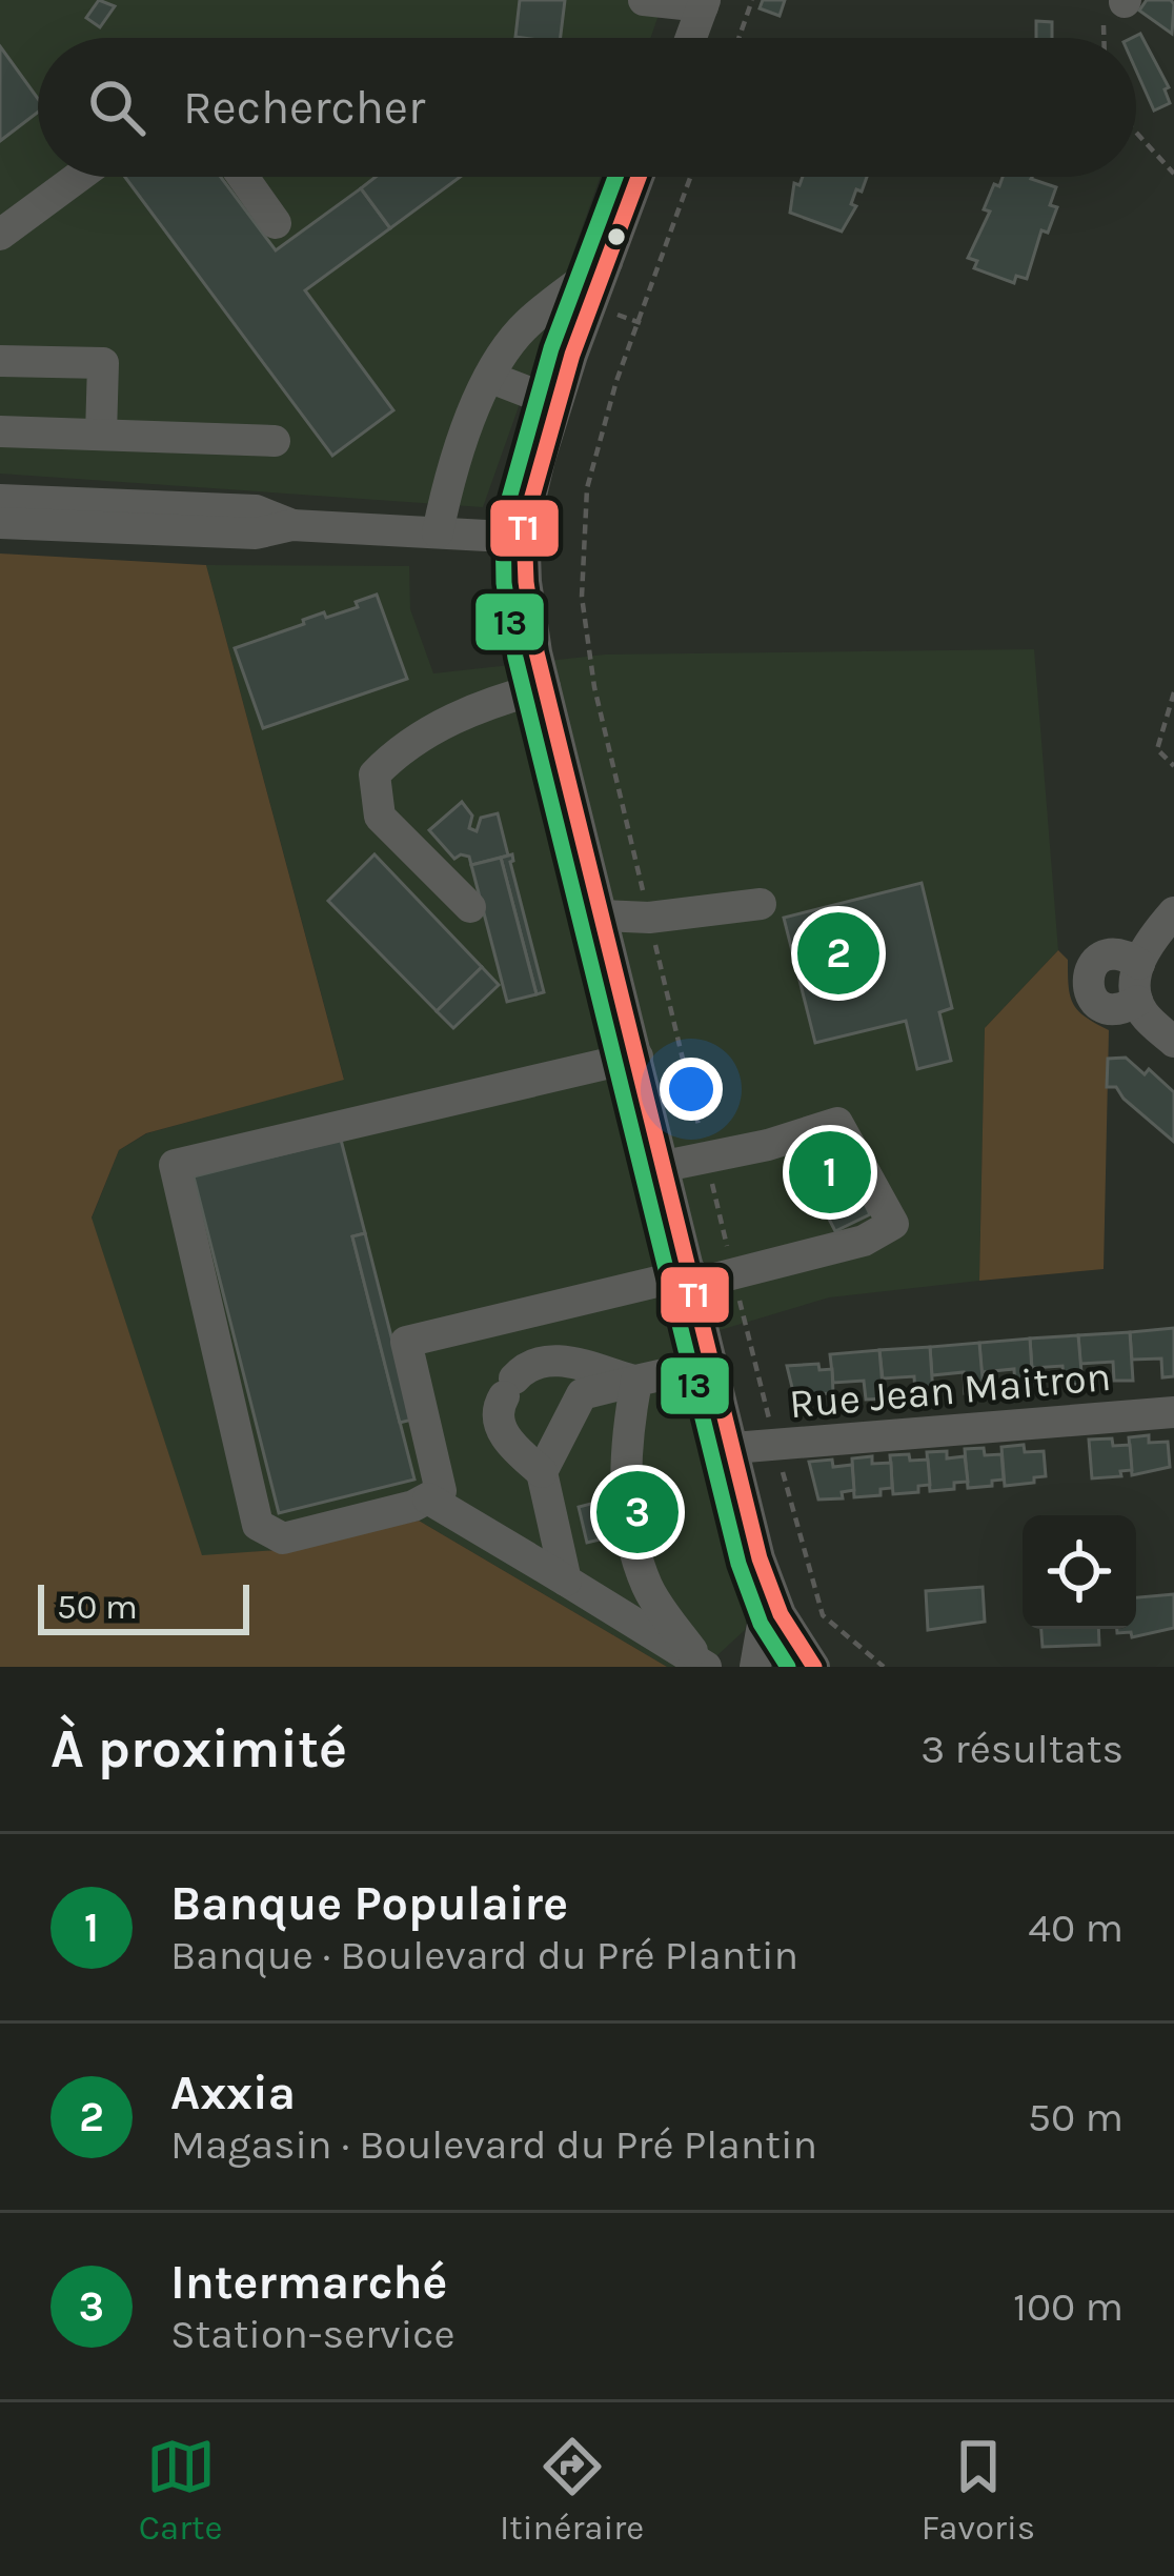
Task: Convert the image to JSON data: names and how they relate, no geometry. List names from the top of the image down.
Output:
{
  "streets": {
    "street": ["Rue Jean Maitron"]
  },
  "lines": ["transit line T1", "transit line 13"],
  "scale_bar": "50 m",
  "page": {
    "search": "Rechercher",
    "pins": ["2", "1", "3"],
    "scale": "50 m",
    "heading": ["À proximité", "3 résultats"],
    "list": [
      {
        "mark": "1",
        "name": "Banque Populaire",
        "note": "Banque · Boulevard du Pré Plantin",
        "value": "40 m"
      },
      {
        "mark": "2",
        "name": "Axxia",
        "note": "Magasin · Boulevard du Pré Plantin",
        "value": "50 m"
      },
      {
        "mark": "3",
        "name": "Intermarché",
        "note": "Station-service",
        "value": "100 m"
      }
    ],
    "nav": ["Carte", "Itinéraire", "Favoris"]
  }
}
